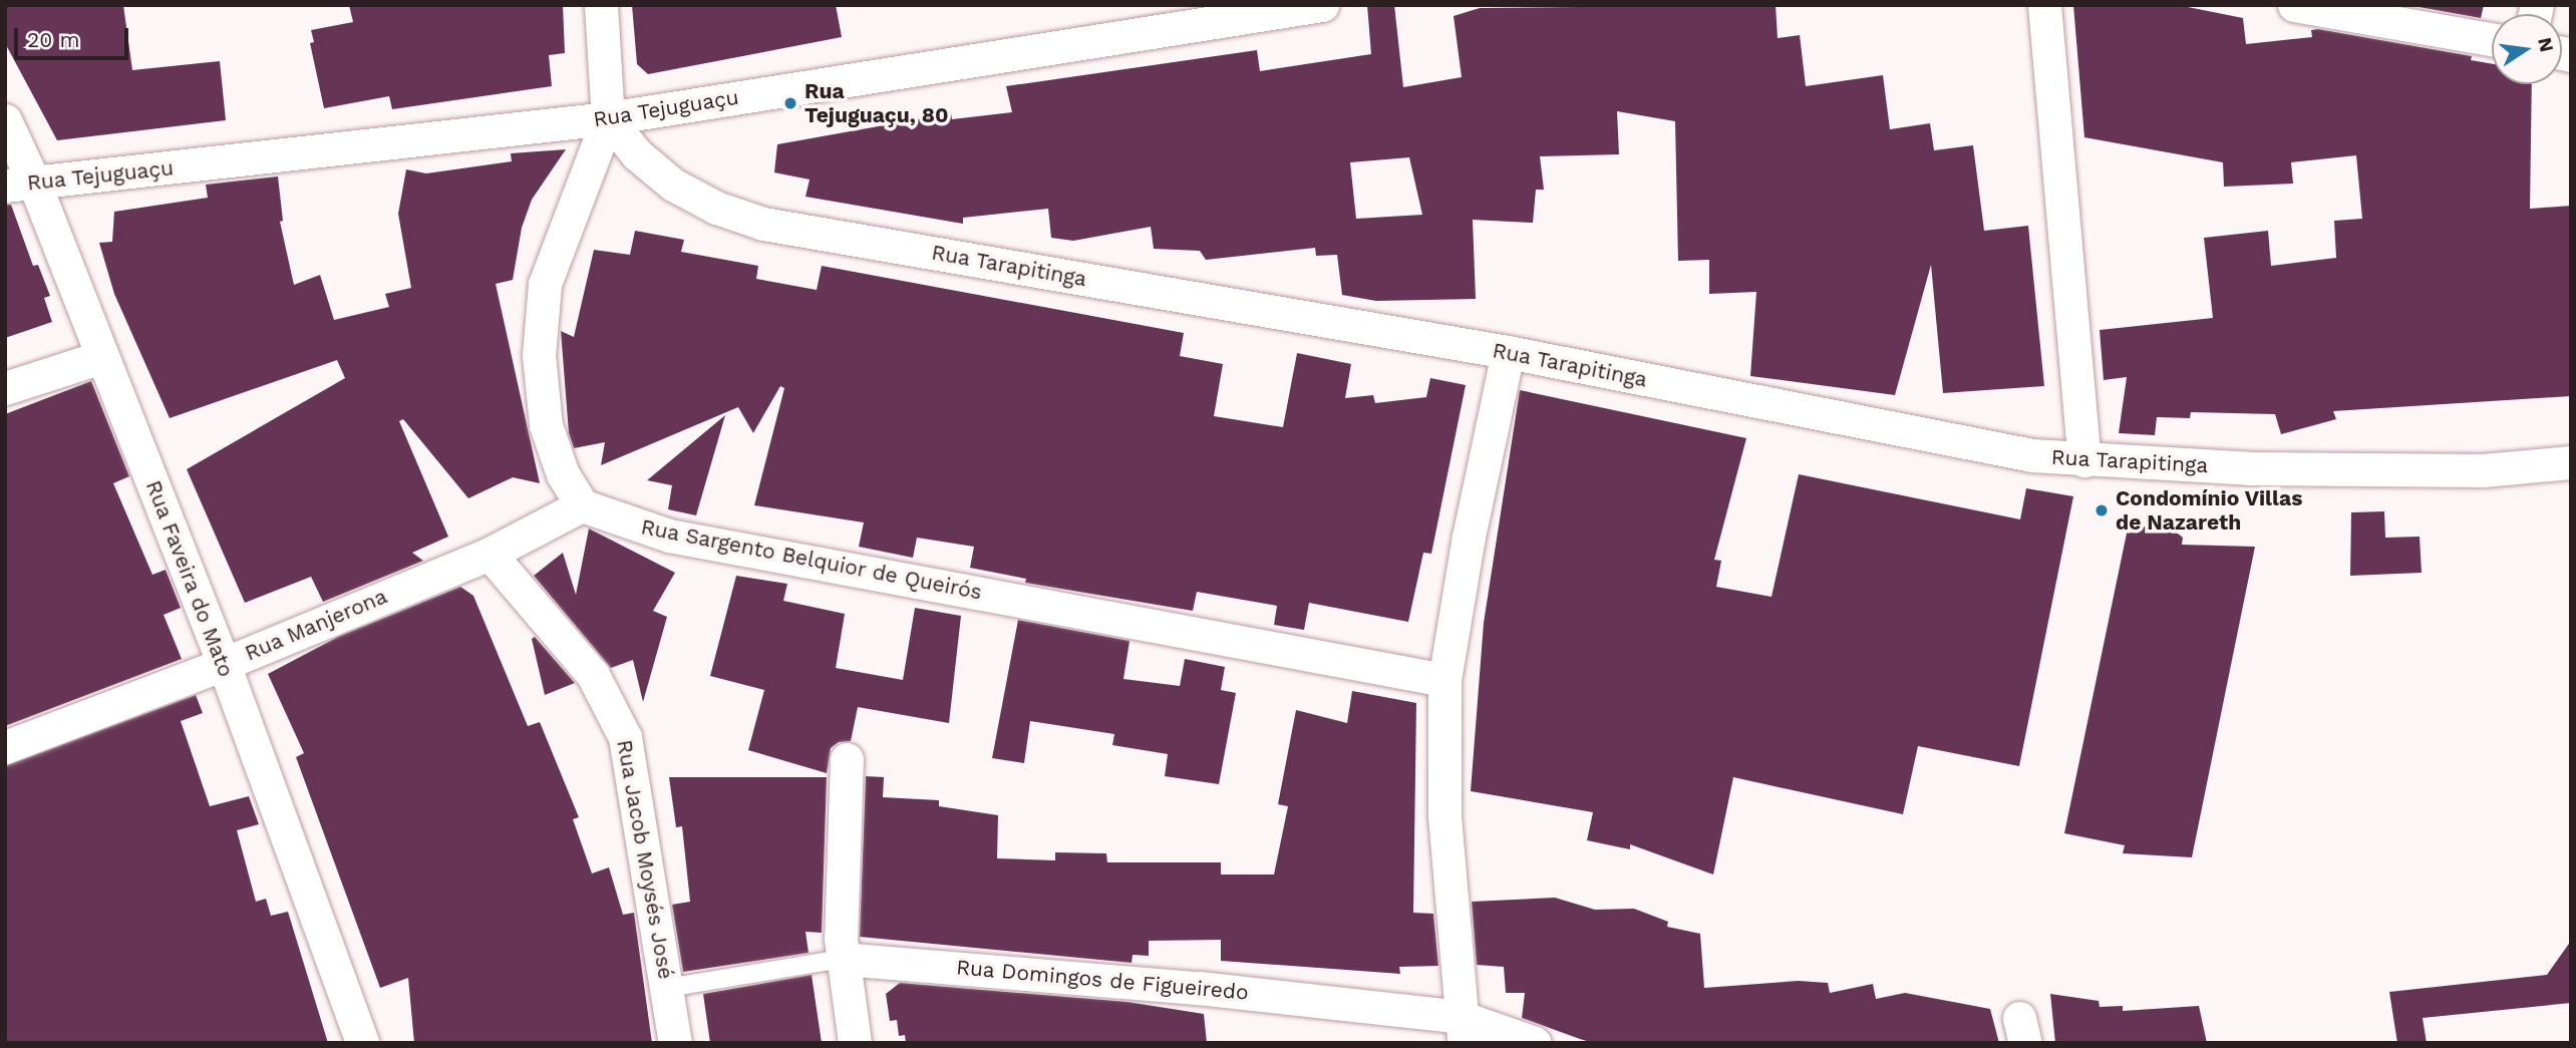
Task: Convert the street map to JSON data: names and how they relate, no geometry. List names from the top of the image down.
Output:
{
  "streets": {
    "street": [
      "Rua Tejuguaçu",
      "Rua Tarapitinga",
      "Rua Sargento Belquior de Queirós",
      "Rua Faveira do Mato",
      "Rua Manjerona",
      "Rua Jacob Moysés José",
      "Rua Domingos de Figueiredo"
    ]
  },
  "crossings": [
    ["Rua Tejuguaçu", "Rua Tarapitinga"],
    ["Rua Tejuguaçu", "Rua Faveira do Mato"],
    ["Rua Sargento Belquior de Queirós", "Rua Manjerona"],
    ["Rua Faveira do Mato", "Rua Manjerona"],
    ["Rua Manjerona", "Rua Jacob Moysés José"],
    ["Rua Jacob Moysés José", "Rua Domingos de Figueiredo"]
  ],
  "places": ["Rua Tejuguaçu, 80", "Condomínio Villas de Nazareth"],
  "scale_bar": "20 m",
  "north": "right"
}
